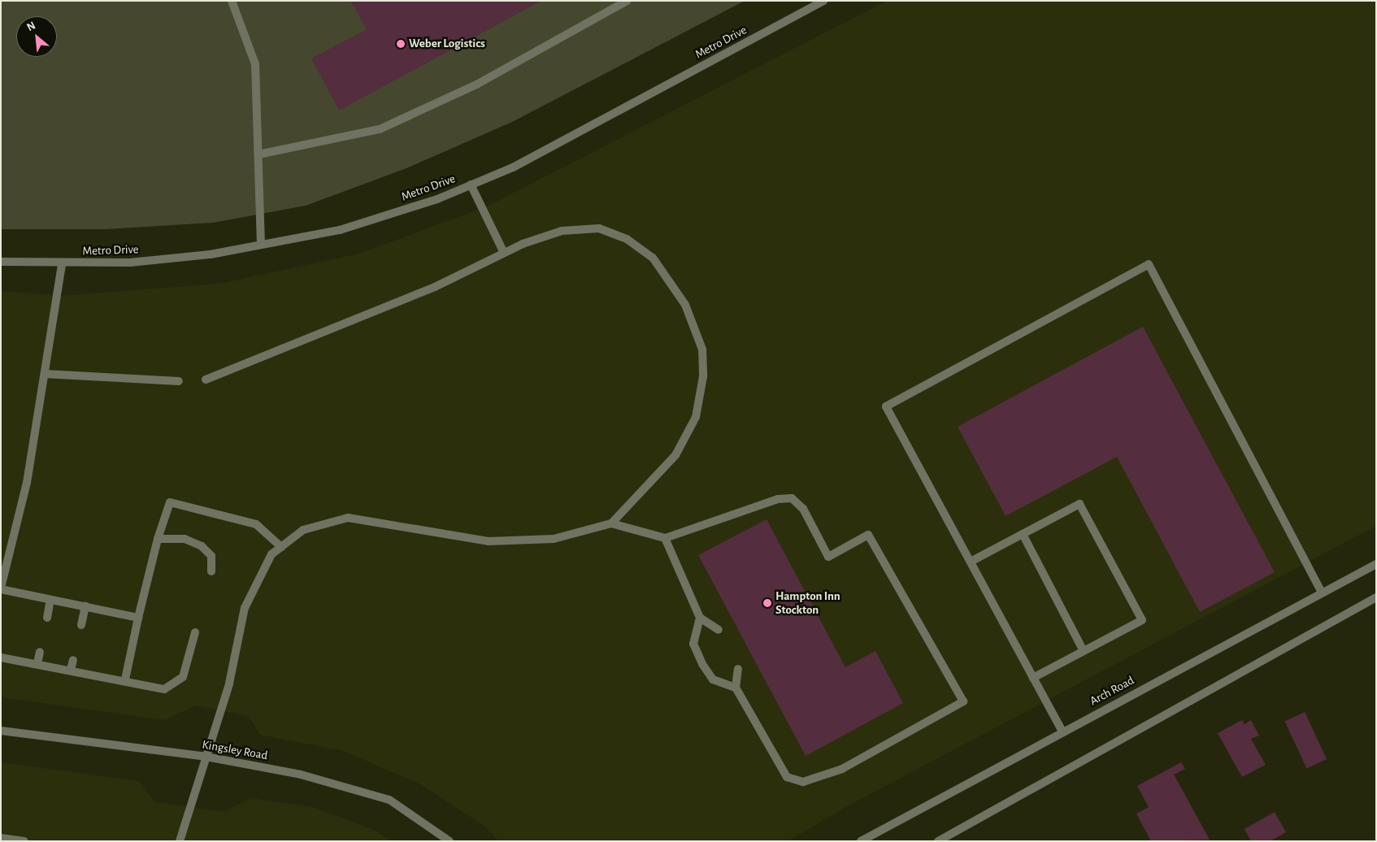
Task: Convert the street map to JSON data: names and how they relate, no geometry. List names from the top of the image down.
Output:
{
  "streets": {
    "street": ["Metro Drive", "Arch Road", "Kingsley Road"]
  },
  "places": ["Weber Logistics", "Hampton Inn Stockton"],
  "north": "top left"
}
